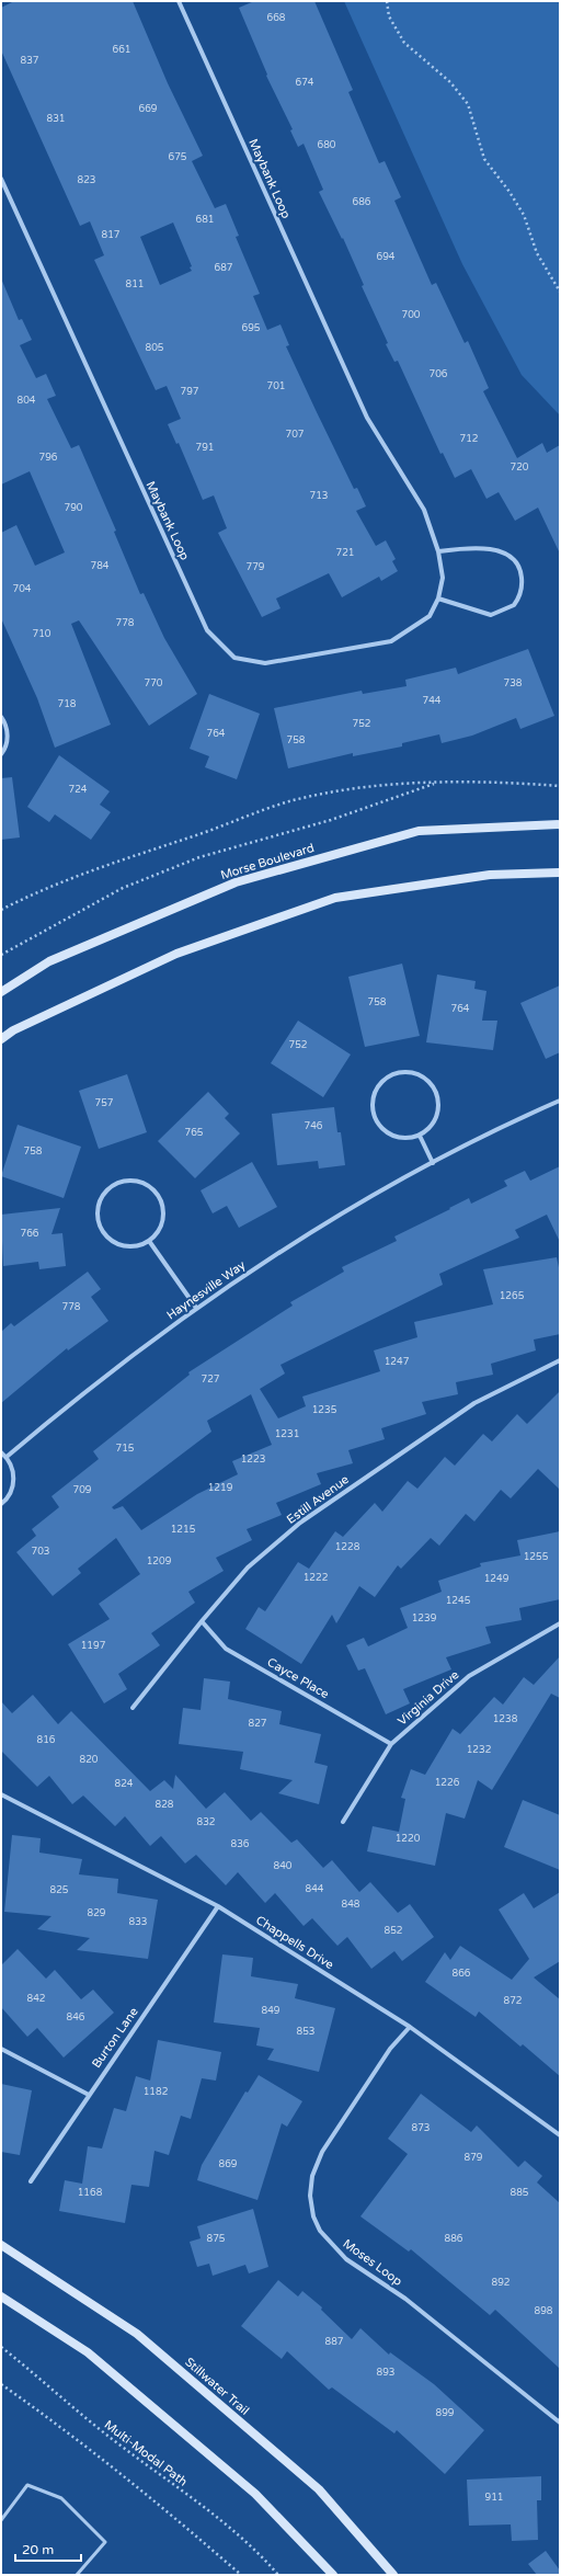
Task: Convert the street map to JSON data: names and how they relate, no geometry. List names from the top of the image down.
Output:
{
  "streets": {
    "main road": ["Morse Boulevard", "Stillwater Trail"],
    "street": [
      "Maybank Loop",
      "Haynesville Way",
      "Estill Avenue",
      "Cayce Place",
      "Virginia Drive",
      "Chappells Drive",
      "Burton Lane",
      "Moses Loop"
    ],
    "path": ["Multi-Modal Path"]
  },
  "crossings": [
    ["Estill Avenue", "Cayce Place"],
    ["Cayce Place", "Virginia Drive"],
    ["Chappells Drive", "Burton Lane"],
    ["Chappells Drive", "Moses Loop"]
  ],
  "house_numbers": [
    "668",
    "661",
    "837",
    "674",
    "669",
    "831",
    "680",
    "675",
    "823",
    "686",
    "681",
    "817",
    "694",
    "687",
    "811",
    "700",
    "695",
    "805",
    "706",
    "701",
    "797",
    "804",
    "707",
    "712",
    "791",
    "796",
    "720",
    "713",
    "790",
    "721",
    "784",
    "779",
    "704",
    "778",
    "710",
    "770",
    "738",
    "744",
    "718",
    "752",
    "764",
    "758",
    "724",
    "758",
    "764",
    "752",
    "757",
    "746",
    "765",
    "758",
    "766",
    "1265",
    "778",
    "1247",
    "727",
    "1235",
    "1231",
    "715",
    "1223",
    "1219",
    "709",
    "1215",
    "1228",
    "703",
    "1255",
    "1209",
    "1222",
    "1249",
    "1245",
    "1239",
    "1197",
    "1238",
    "827",
    "816",
    "1232",
    "820",
    "1226",
    "824",
    "828",
    "832",
    "1220",
    "836",
    "840",
    "844",
    "825",
    "848",
    "829",
    "833",
    "852",
    "866",
    "842",
    "872",
    "849",
    "846",
    "853",
    "1182",
    "873",
    "879",
    "869",
    "1168",
    "885",
    "875",
    "886",
    "892",
    "898",
    "887",
    "893",
    "899",
    "911"
  ],
  "scale_bar": "20 m"
}
